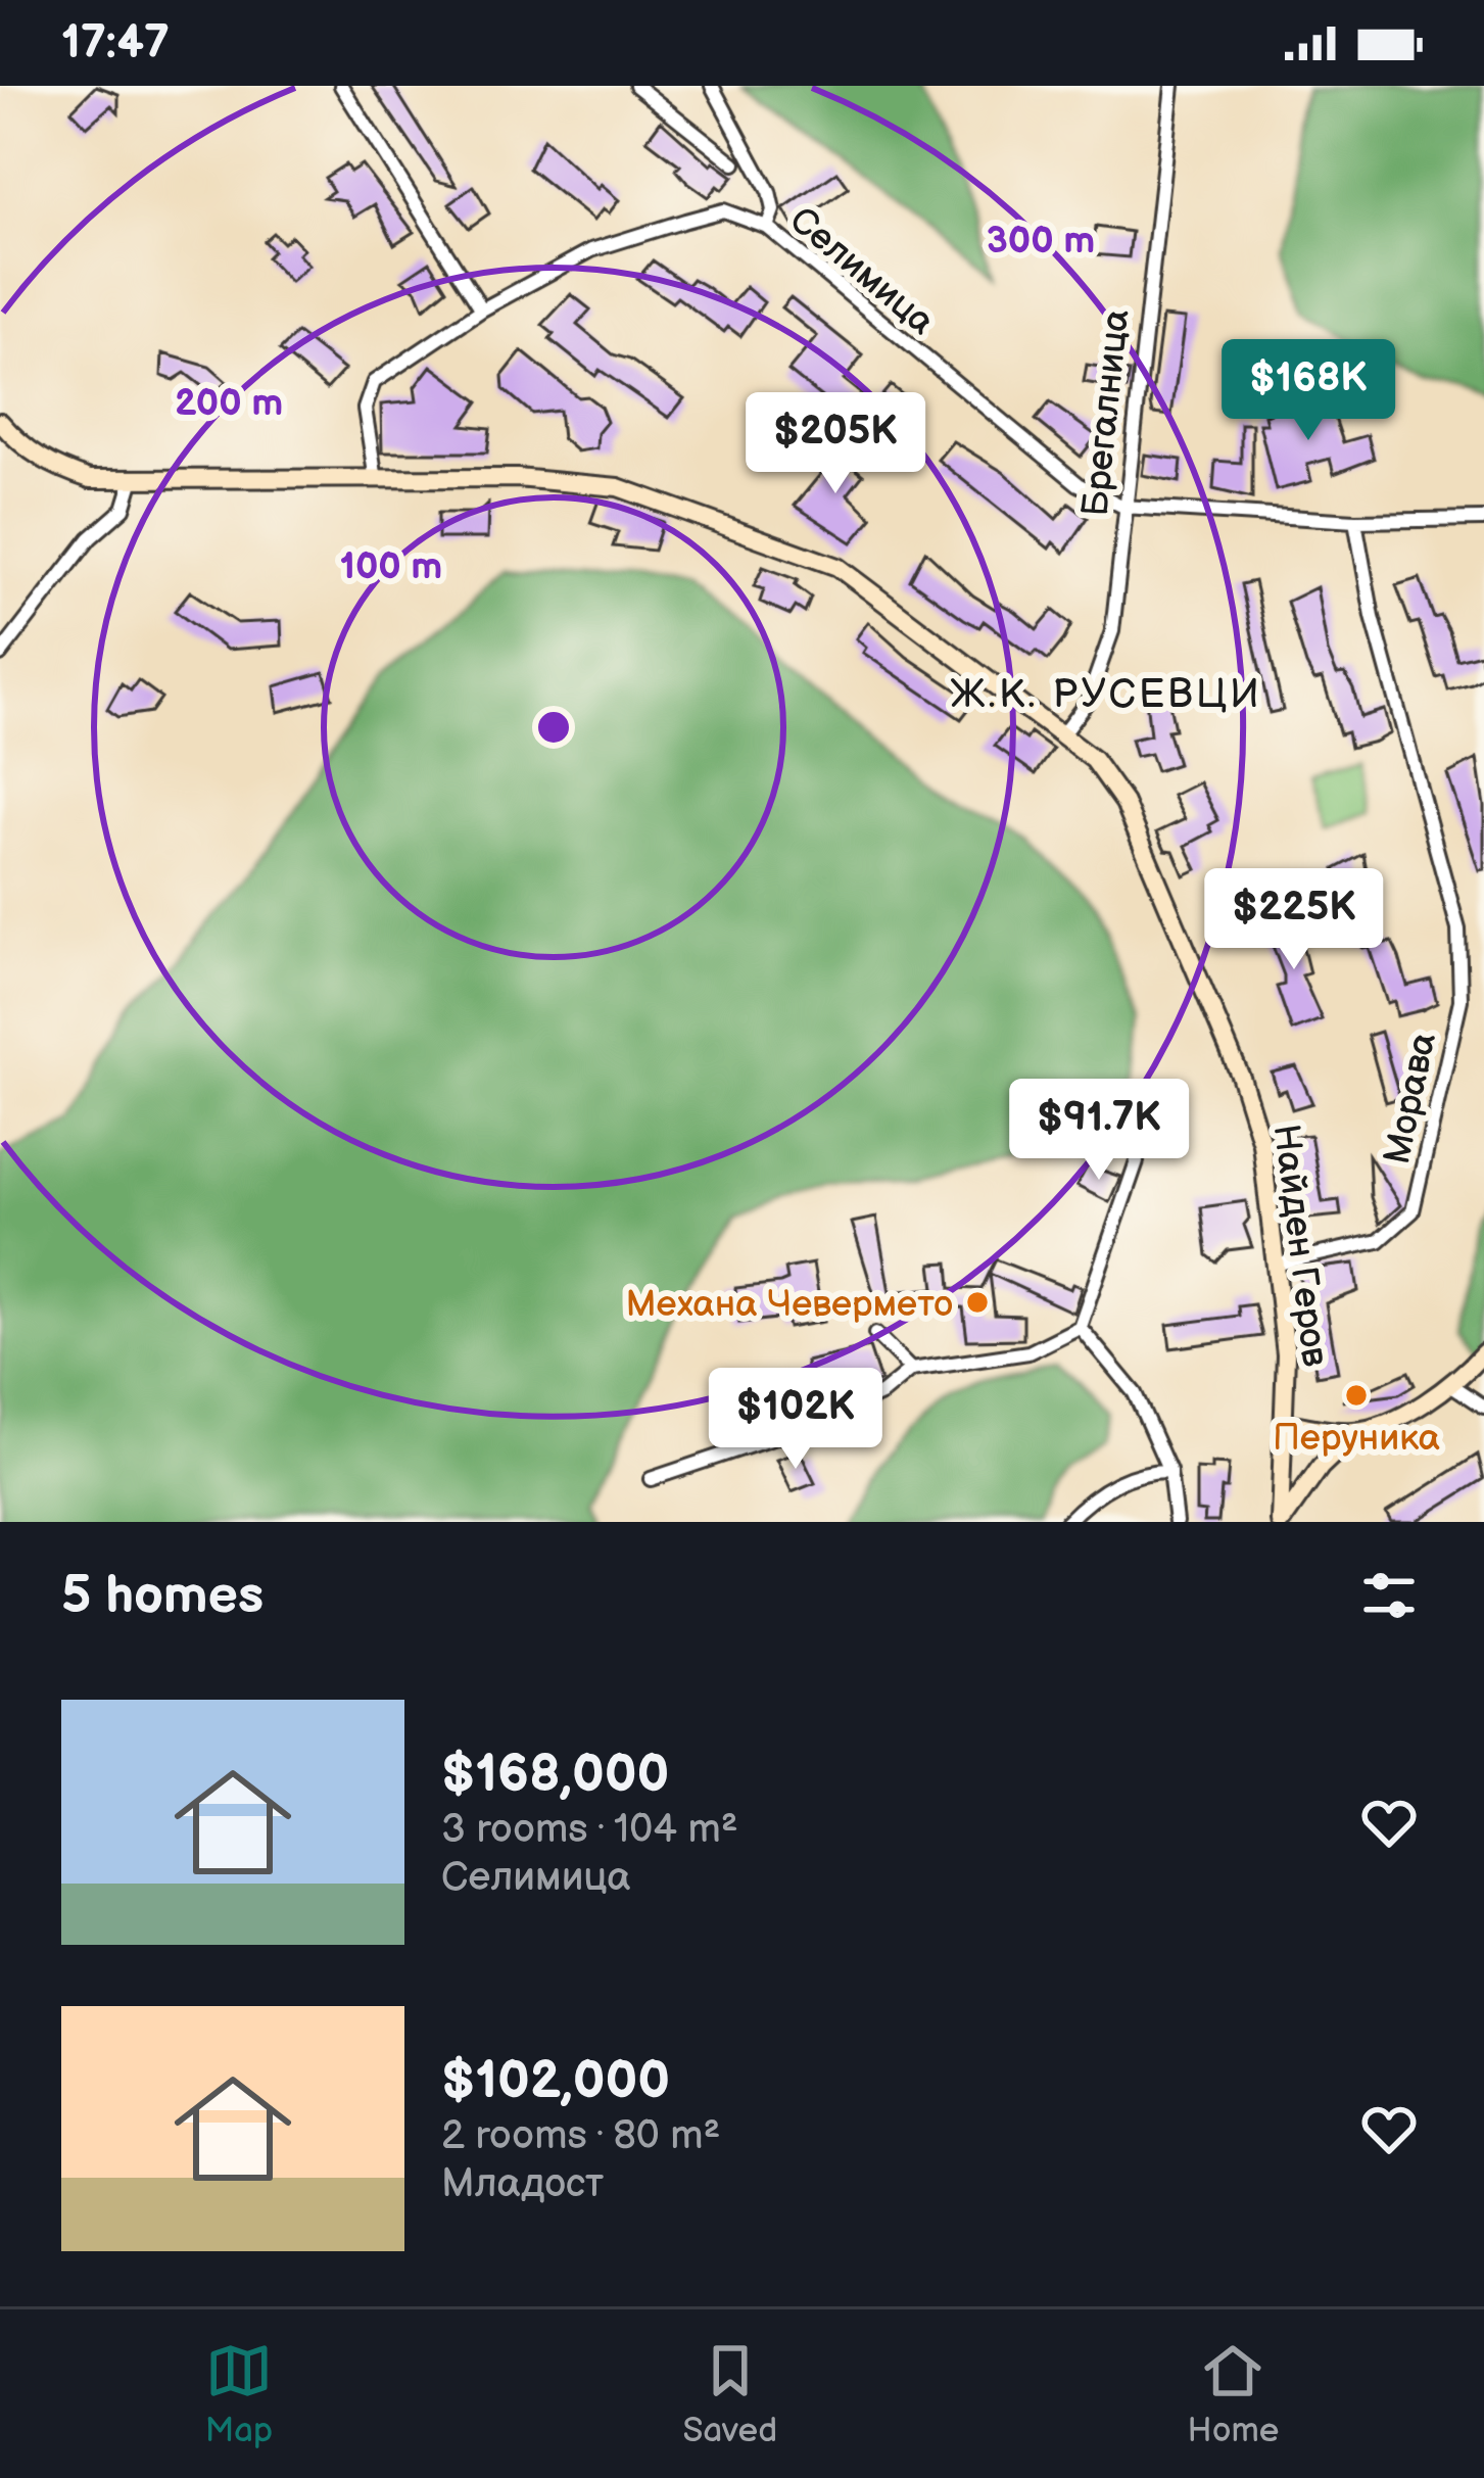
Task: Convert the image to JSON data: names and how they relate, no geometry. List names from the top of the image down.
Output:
{
  "streets": {
    "street": [
      "Селимица",
      "Брегалница",
      "Морава",
      "Найден Геров"
    ]
  },
  "crossings": [
    ["Селимица", "Брегалница"],
    ["Селимица", "Морава"],
    ["Селимица", "Найден Геров"],
    ["Брегалница", "Найден Геров"],
    ["Морава", "Найден Геров"]
  ],
  "districts": ["Ж.К. РУСЕВЦИ"],
  "places": ["Механа Чевермето", "Перуника"],
  "page": {
    "status": "17:47",
    "price": [
      "$168K",
      "$205K",
      "$225K",
      "$91.7K",
      "$102K"
    ],
    "heading": "5 homes",
    "list": [
      {
        "name": "$168,000",
        "note": "3 rooms · 104 m² · Селимица"
      },
      {
        "name": "$102,000",
        "note": "2 rooms · 80 m² · Младост"
      }
    ],
    "tabs": ["Map", "Saved", "Home"]
  },
  "rings": ["300 m", "200 m", "100 m"]
}
